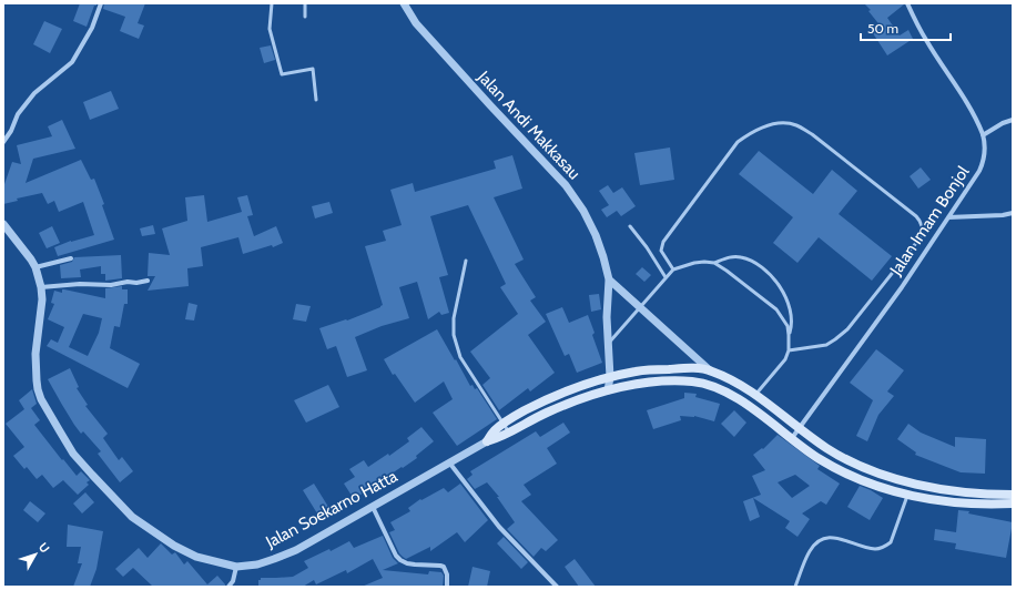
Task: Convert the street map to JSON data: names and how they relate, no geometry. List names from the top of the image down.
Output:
{
  "streets": {
    "main road": ["Jalan Soekarno Hatta"],
    "street": ["Jalan Andi Makkasau", "Jalan Imam Bonjol"]
  },
  "crossings": [
    ["Jalan Andi Makkasau", "Jalan Soekarno Hatta"],
    ["Jalan Imam Bonjol", "Jalan Soekarno Hatta"]
  ],
  "scale_bar": "50 m",
  "north": "top right"
}
